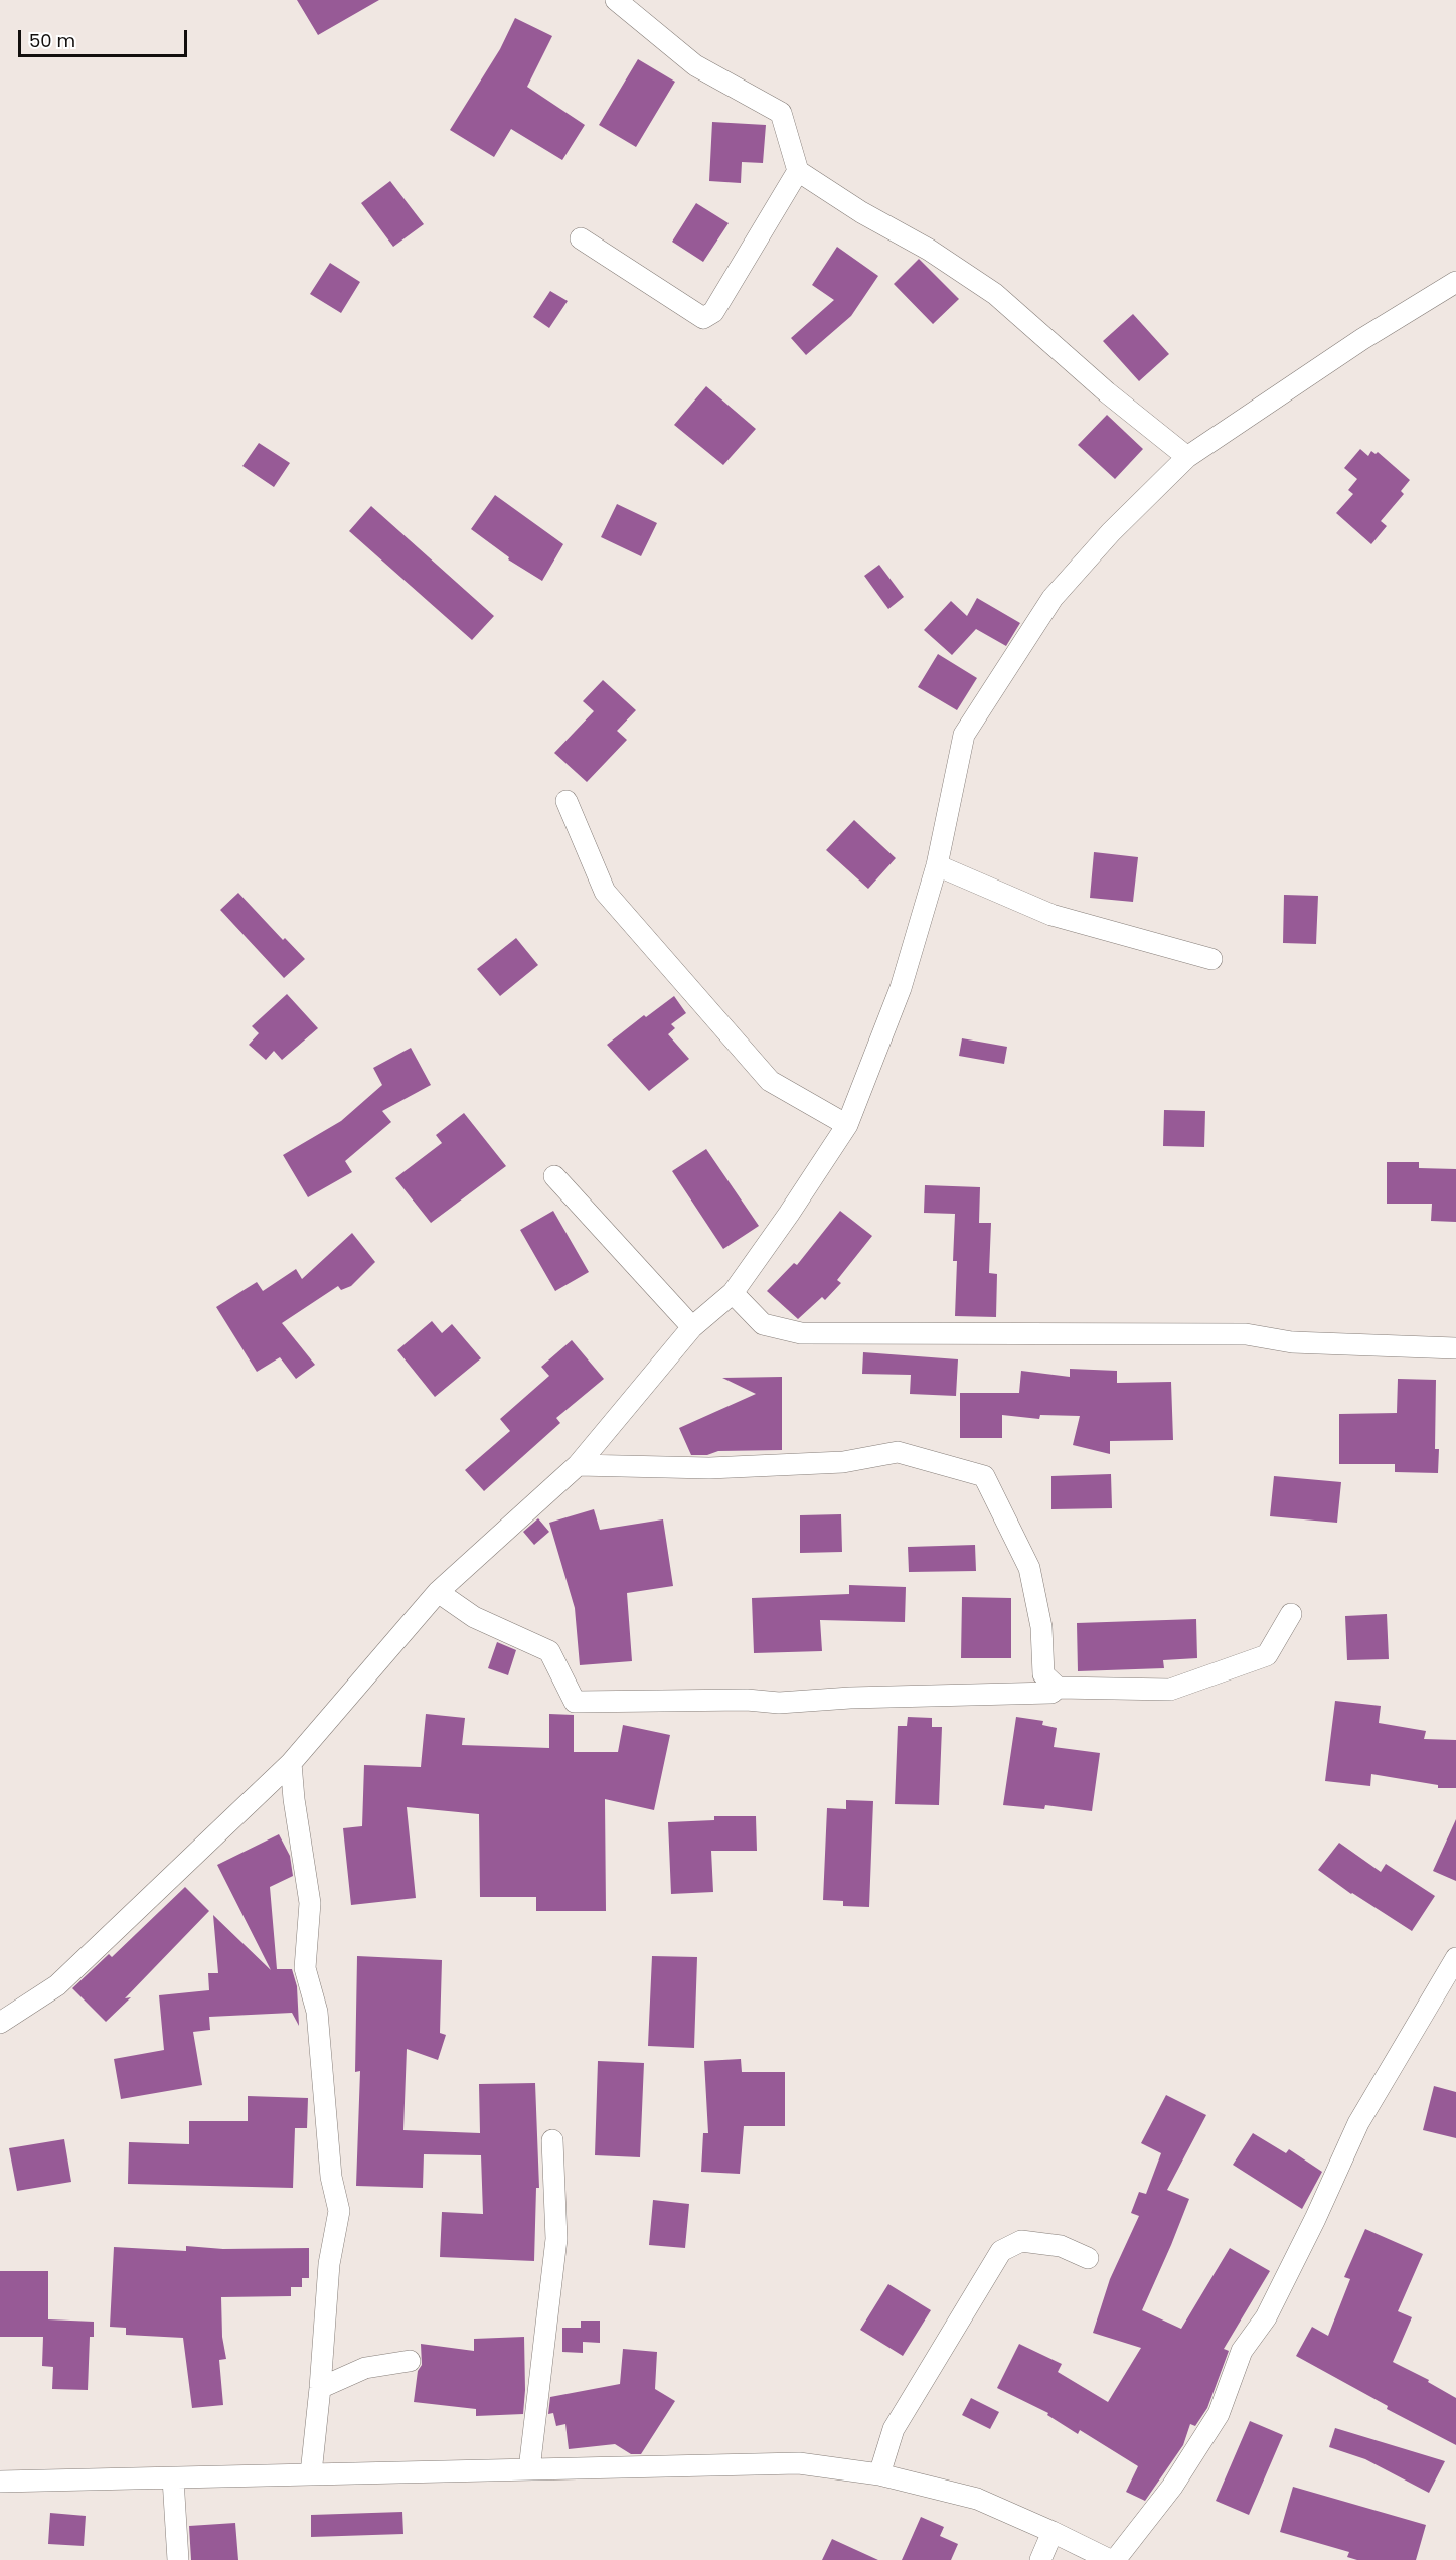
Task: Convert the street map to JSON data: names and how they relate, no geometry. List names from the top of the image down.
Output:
{
  "scale_bar": "50 m"
}
